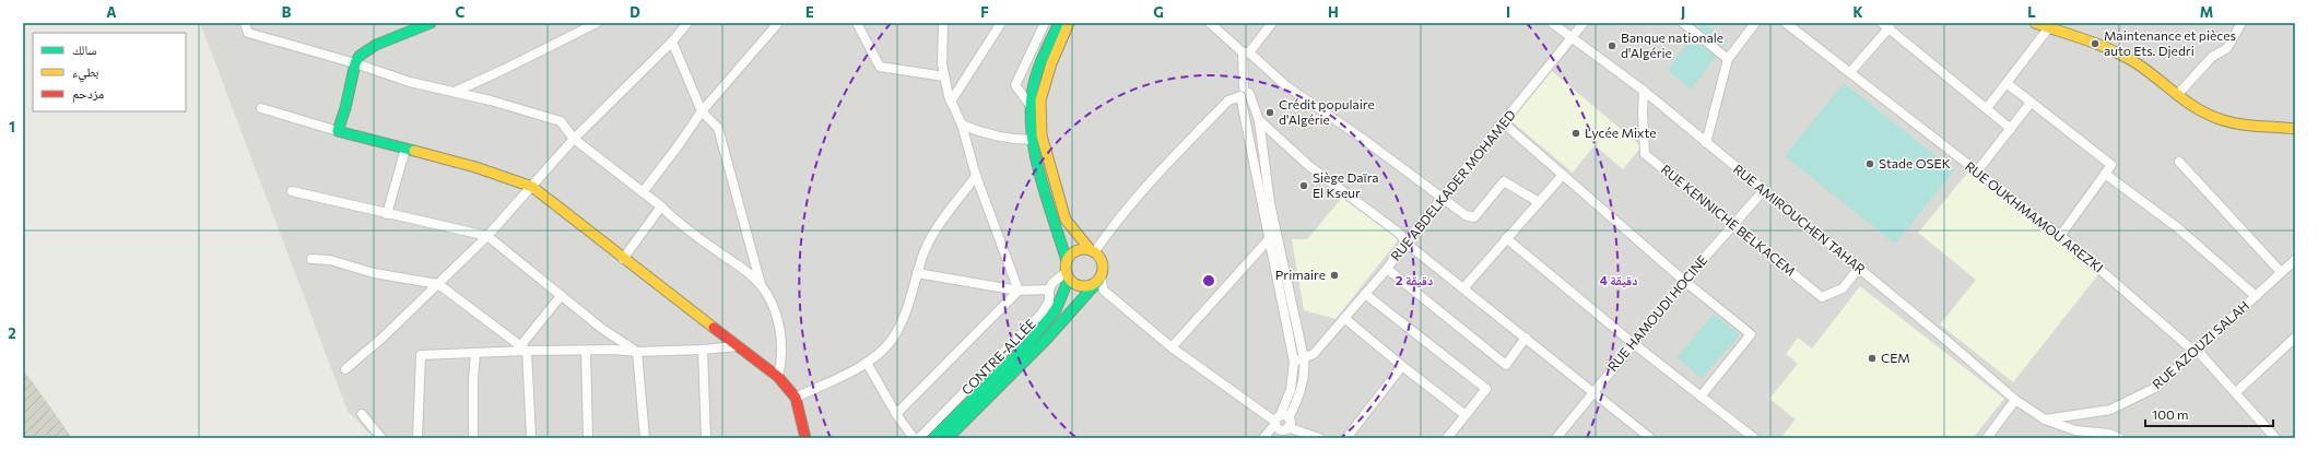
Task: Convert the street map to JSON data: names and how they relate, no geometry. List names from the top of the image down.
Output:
{
  "streets": {
    "street": [
      "RUE ABDELKADER MOHAMED",
      "RUE OUKHMAMOU AREZKI",
      "RUE AMIROUCHEN TAHAR",
      "RUE KENNICHE BELKACEM",
      "RUE HAMOUDI HOCINE",
      "RUE AZOUZI SALAH",
      "CONTRE-ALLÉE"
    ]
  },
  "crossings": [
    ["RUE ABDELKADER MOHAMED", "RUE AMIROUCHEN TAHAR"],
    ["RUE OUKHMAMOU AREZKI", "RUE AZOUZI SALAH"],
    ["RUE AMIROUCHEN TAHAR", "RUE KENNICHE BELKACEM"],
    ["RUE AMIROUCHEN TAHAR", "RUE HAMOUDI HOCINE"],
    ["RUE AMIROUCHEN TAHAR", "RUE AZOUZI SALAH"],
    ["RUE KENNICHE BELKACEM", "RUE HAMOUDI HOCINE"]
  ],
  "places": [
    "Maintenance et pièces auto Ets. Djedri",
    "Banque nationale d'Algérie",
    "Crédit populaire d'Algérie",
    "Lycée Mixte",
    "Stade OSEK",
    "Siège Daïra El Kseur",
    "Primaire",
    "CEM"
  ],
  "legend": ["سالك", "بطيء", "مزدحم"],
  "scale_bar": "100 m",
  "grid": {
    "columns": [
      "A",
      "B",
      "C",
      "D",
      "E",
      "F",
      "G",
      "H",
      "I",
      "J",
      "K",
      "L",
      "M"
    ],
    "rows": ["1", "2"]
  },
  "rings": ["2 دقيقة", "4 دقيقة"]
}
